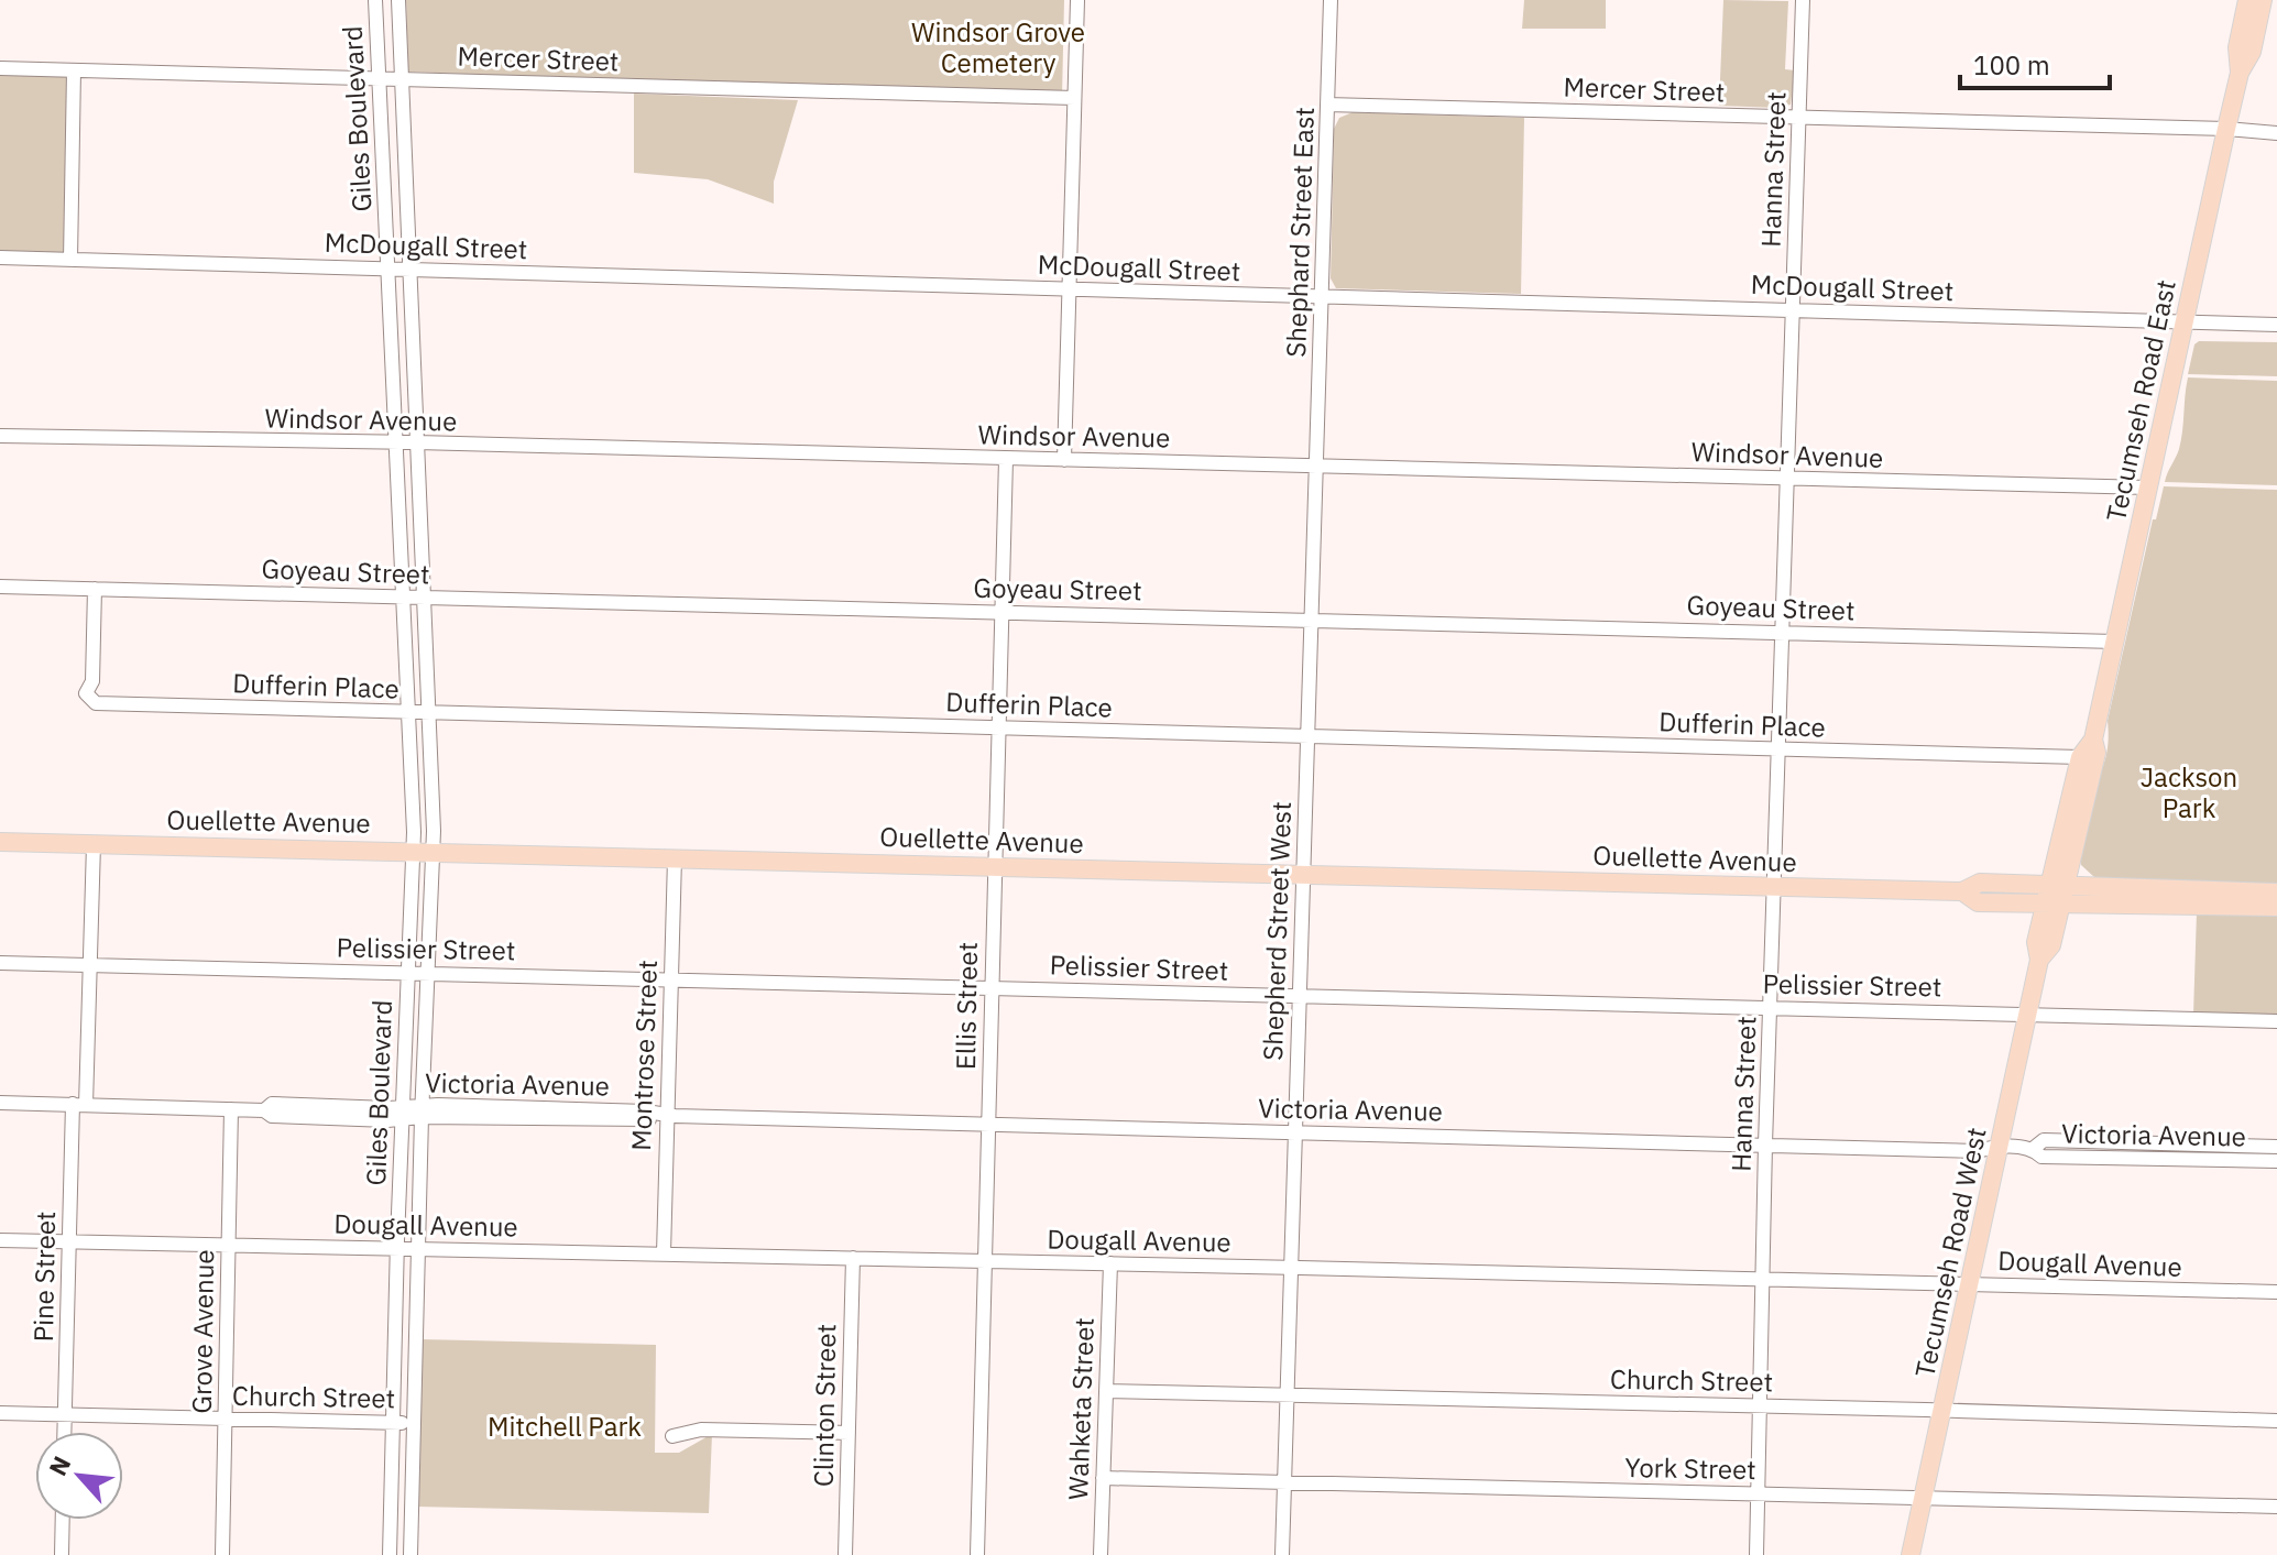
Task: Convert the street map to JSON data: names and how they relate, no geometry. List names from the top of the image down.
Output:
{
  "streets": {
    "main road": ["Tecumseh Road East", "Ouellette Avenue", "Tecumseh Road West"],
    "street": [
      "Mercer Street",
      "Giles Boulevard",
      "Hanna Street",
      "Shephard Street East",
      "McDougall Street",
      "Windsor Avenue",
      "Goyeau Street",
      "Dufferin Place",
      "Shepherd Street West",
      "Pelissier Street",
      "Ellis Street",
      "Montrose Street",
      "Victoria Avenue",
      "Dougall Avenue",
      "Pine Street",
      "Grove Avenue",
      "Church Street",
      "Clinton Street",
      "Wahketa Street",
      "York Street"
    ]
  },
  "crossings": [
    ["Mercer Street", "Giles Boulevard"],
    ["Mercer Street", "Hanna Street"],
    ["Mercer Street", "Shephard Street East"],
    ["Mercer Street", "Tecumseh Road East"],
    ["Giles Boulevard", "McDougall Street"],
    ["Giles Boulevard", "Windsor Avenue"],
    ["Giles Boulevard", "Goyeau Street"],
    ["Giles Boulevard", "Dufferin Place"],
    ["Giles Boulevard", "Ouellette Avenue"],
    ["Giles Boulevard", "Pelissier Street"],
    ["Giles Boulevard", "Victoria Avenue"],
    ["Giles Boulevard", "Dougall Avenue"],
    ["Giles Boulevard", "Church Street"],
    ["Hanna Street", "McDougall Street"],
    ["Hanna Street", "Windsor Avenue"],
    ["Hanna Street", "Goyeau Street"],
    ["Hanna Street", "Dufferin Place"],
    ["Hanna Street", "Ouellette Avenue"],
    ["Hanna Street", "Pelissier Street"],
    ["Hanna Street", "Victoria Avenue"],
    ["Hanna Street", "Dougall Avenue"],
    ["Hanna Street", "Church Street"],
    ["Hanna Street", "York Street"],
    ["Shephard Street East", "McDougall Street"],
    ["Shephard Street East", "Windsor Avenue"],
    ["Shephard Street East", "Shepherd Street West"],
    ["McDougall Street", "Tecumseh Road East"],
    ["Tecumseh Road East", "Windsor Avenue"],
    ["Tecumseh Road East", "Goyeau Street"],
    ["Tecumseh Road East", "Dufferin Place"],
    ["Tecumseh Road East", "Ouellette Avenue"],
    ["Tecumseh Road East", "Tecumseh Road West"],
    ["Windsor Avenue", "Shepherd Street West"],
    ["Windsor Avenue", "Ellis Street"],
    ["Goyeau Street", "Dufferin Place"],
    ["Goyeau Street", "Shepherd Street West"],
    ["Goyeau Street", "Ellis Street"],
    ["Dufferin Place", "Shepherd Street West"],
    ["Dufferin Place", "Ellis Street"],
    ["Ouellette Avenue", "Shepherd Street West"],
    ["Ouellette Avenue", "Ellis Street"],
    ["Ouellette Avenue", "Montrose Street"],
    ["Ouellette Avenue", "Tecumseh Road West"],
    ["Ouellette Avenue", "Pine Street"],
    ["Shepherd Street West", "Pelissier Street"],
    ["Shepherd Street West", "Victoria Avenue"],
    ["Shepherd Street West", "Dougall Avenue"],
    ["Shepherd Street West", "Church Street"],
    ["Shepherd Street West", "York Street"],
    ["Pelissier Street", "Ellis Street"],
    ["Pelissier Street", "Montrose Street"],
    ["Pelissier Street", "Tecumseh Road West"],
    ["Pelissier Street", "Pine Street"],
    ["Ellis Street", "Victoria Avenue"],
    ["Ellis Street", "Dougall Avenue"],
    ["Montrose Street", "Victoria Avenue"],
    ["Montrose Street", "Dougall Avenue"],
    ["Victoria Avenue", "Tecumseh Road West"],
    ["Victoria Avenue", "Pine Street"],
    ["Victoria Avenue", "Grove Avenue"],
    ["Dougall Avenue", "Tecumseh Road West"],
    ["Dougall Avenue", "Pine Street"],
    ["Dougall Avenue", "Grove Avenue"],
    ["Dougall Avenue", "Clinton Street"],
    ["Dougall Avenue", "Wahketa Street"],
    ["Tecumseh Road West", "Church Street"],
    ["Tecumseh Road West", "York Street"],
    ["Pine Street", "Church Street"],
    ["Grove Avenue", "Church Street"],
    ["Church Street", "Wahketa Street"],
    ["Wahketa Street", "York Street"]
  ],
  "parks": ["Windsor Grove Cemetery", "Jackson Park", "Mitchell Park"],
  "scale_bar": "100 m",
  "north": "top left"
}
